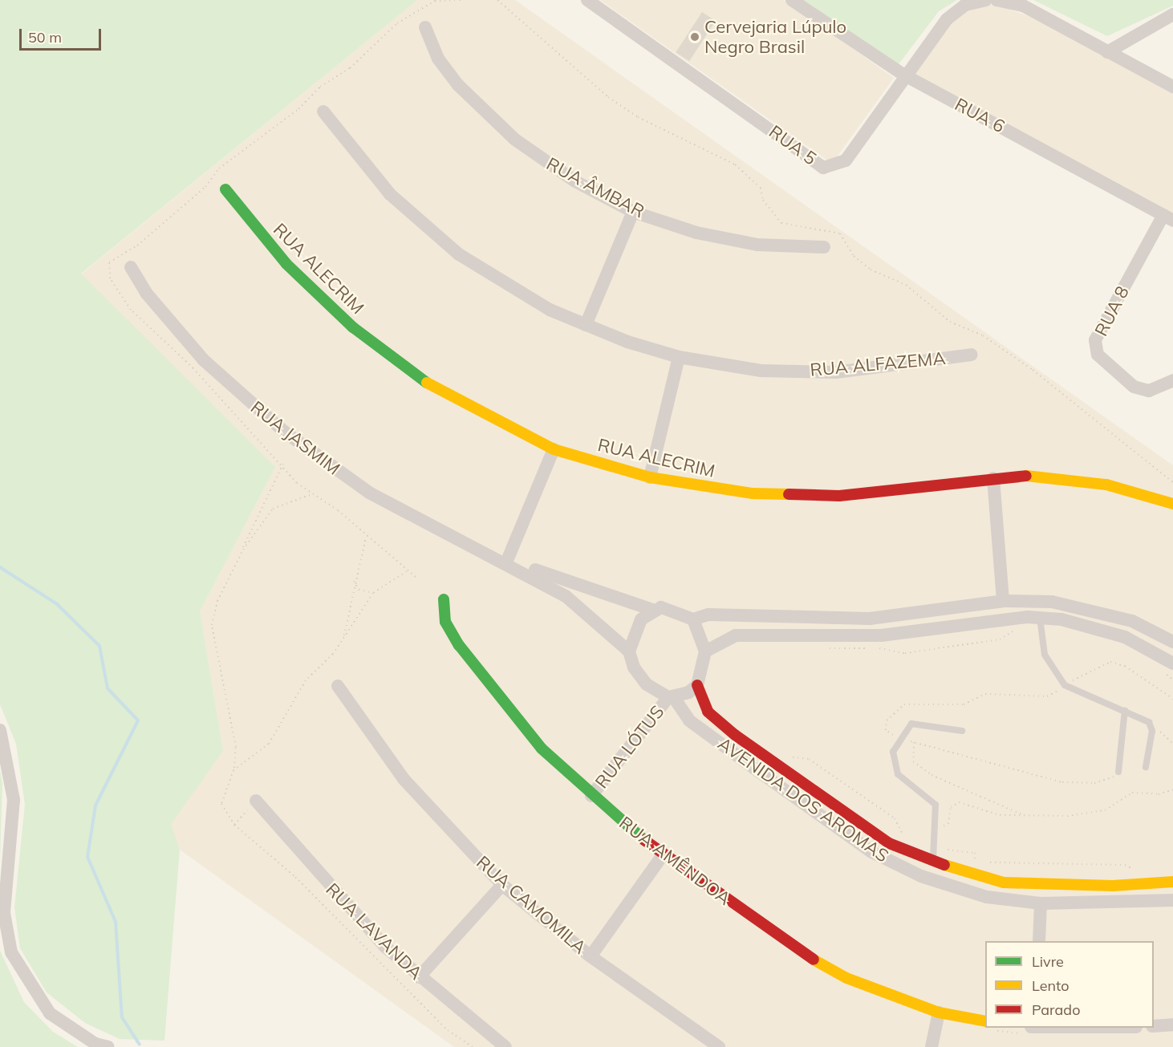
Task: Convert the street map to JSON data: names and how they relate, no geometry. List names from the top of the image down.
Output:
{
  "streets": {
    "street": [
      "RUA 6",
      "RUA 5",
      "RUA ÂMBAR",
      "RUA ALECRIM",
      "RUA 8",
      "RUA ALFAZEMA",
      "RUA JASMIM",
      "RUA LÓTUS",
      "AVENIDA DOS AROMAS",
      "RUA AMÊNDOA",
      "RUA CAMOMILA",
      "RUA LAVANDA"
    ]
  },
  "crossings": [
    ["RUA 6", "RUA 5"],
    ["RUA 6", "RUA 8"],
    ["RUA LÓTUS", "AVENIDA DOS AROMAS"],
    ["RUA LÓTUS", "RUA AMÊNDOA"]
  ],
  "places": ["Cervejaria Lúpulo Negro Brasil"],
  "legend": ["Livre", "Lento", "Parado"],
  "scale_bar": "50 m"
}
